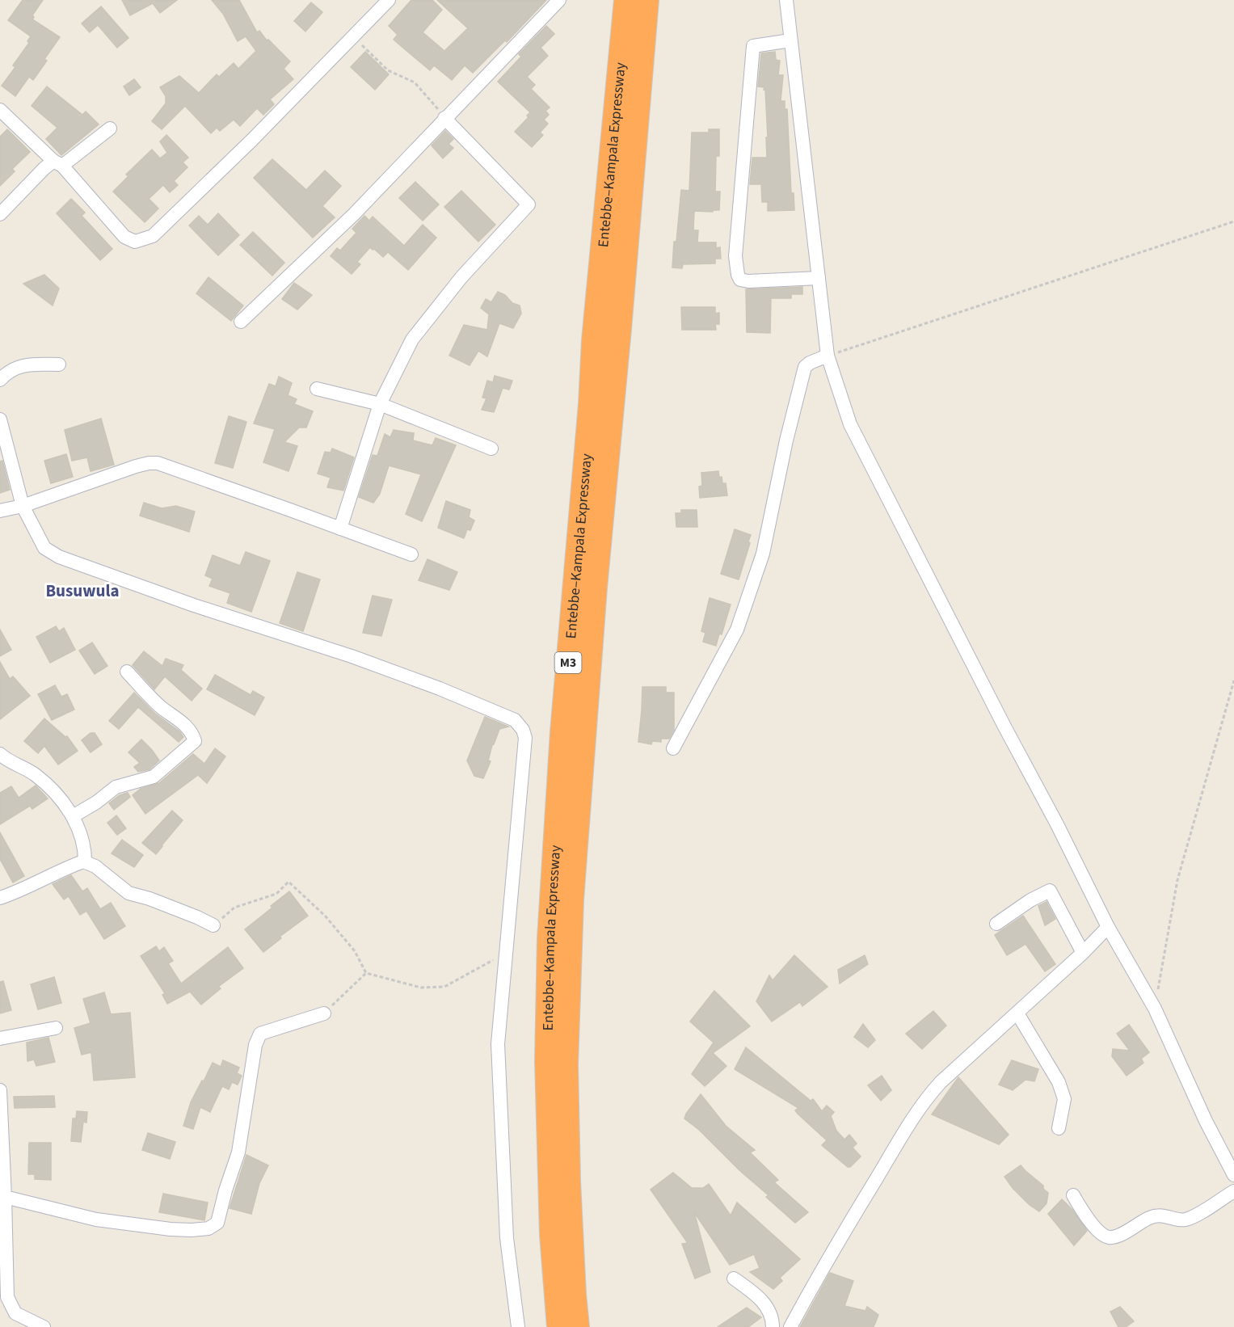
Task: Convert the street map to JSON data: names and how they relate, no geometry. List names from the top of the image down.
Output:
{
  "streets": {
    "highway": ["Entebbe–Kampala Expressway", "M3"]
  },
  "districts": ["Busuwula"]
}
